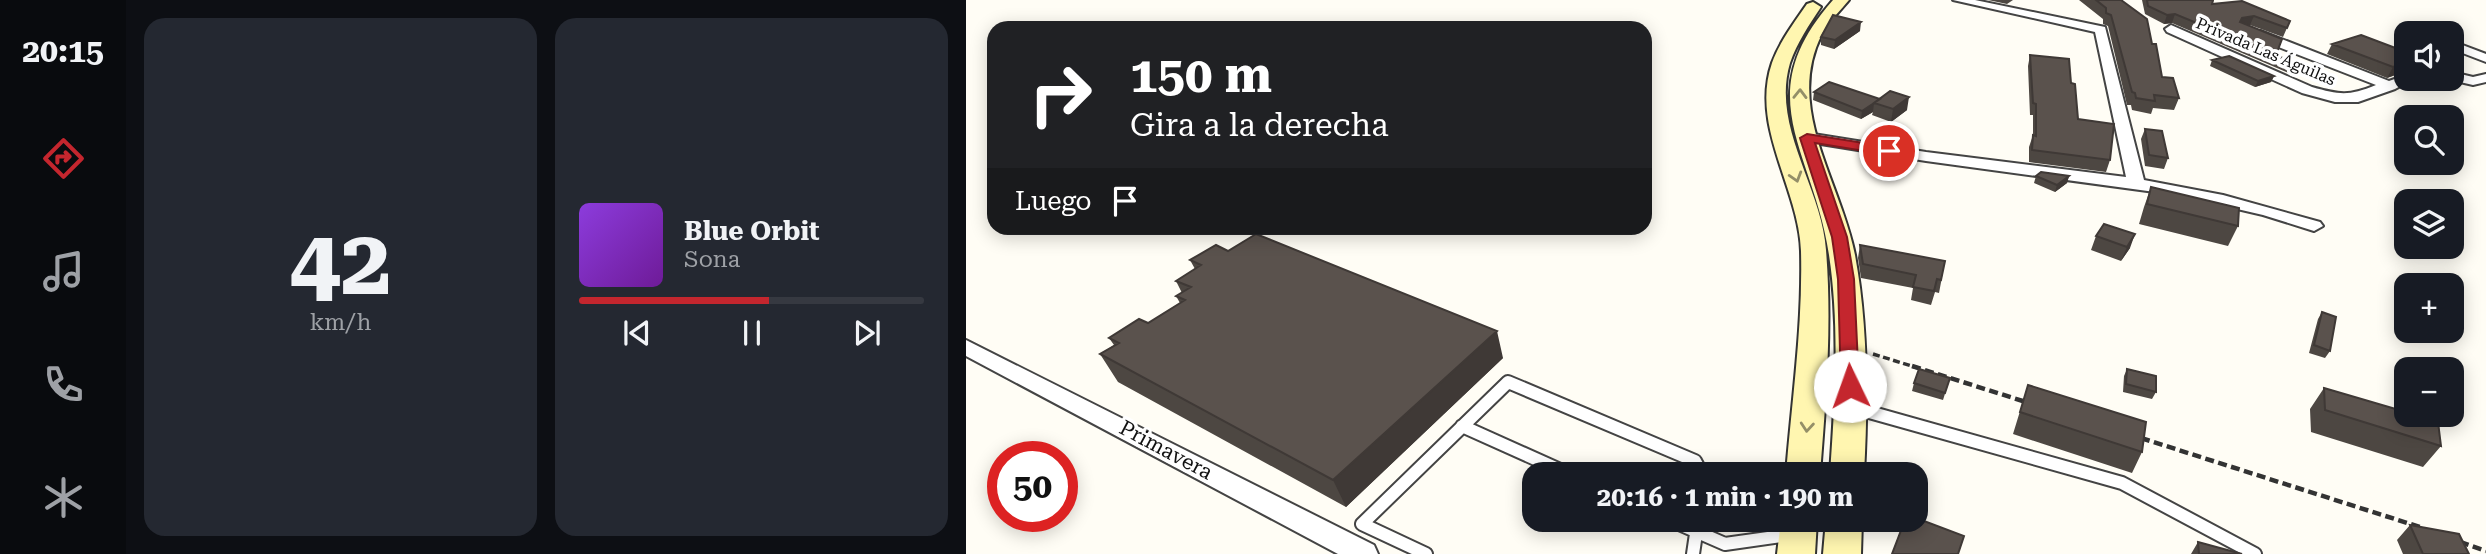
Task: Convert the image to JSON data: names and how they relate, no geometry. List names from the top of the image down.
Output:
{
  "streets": {
    "street": ["Privada Las Águilas", "Primavera"]
  },
  "page": {
    "tabs": "20:15",
    "tile": ["42", "km/h"],
    "map_buttons": ["+", "−"],
    "turn": ["150 m", "Gira a la derecha"],
    "then": "Luego",
    "song": ["Blue Orbit", "Sona"],
    "limit": "50",
    "trip": "20:16 · 1 min · 190 m"
  }
}
